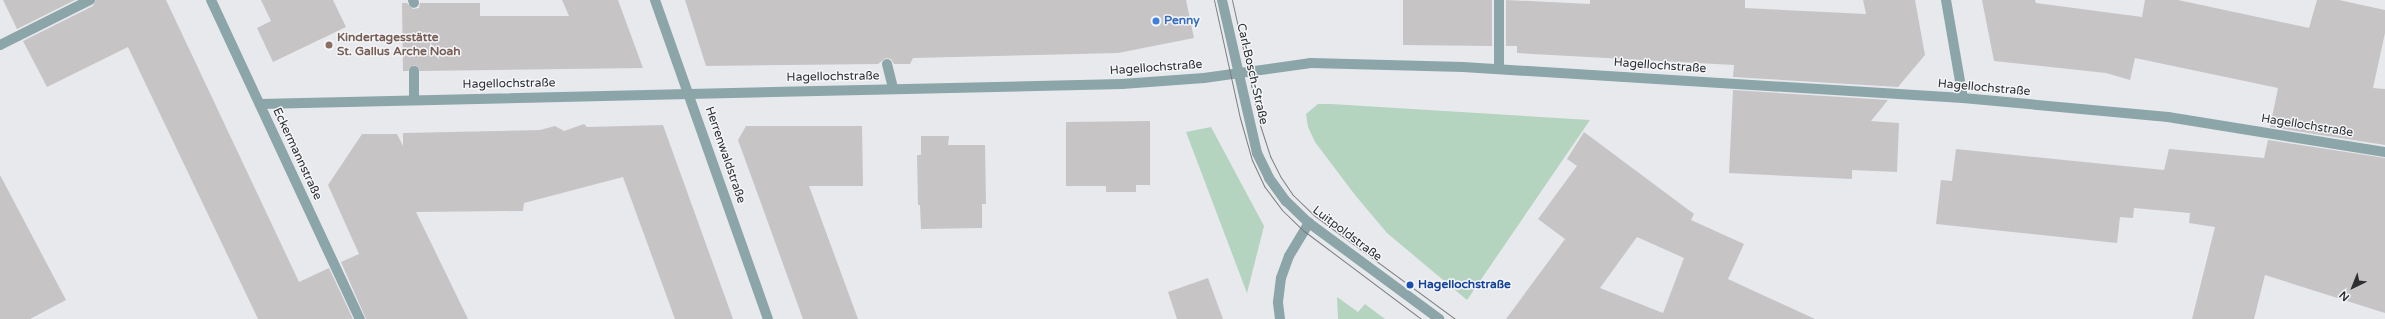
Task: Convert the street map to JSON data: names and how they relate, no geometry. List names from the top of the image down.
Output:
{
  "streets": {
    "street": [
      "Hagellochstraße",
      "Carl-Bosch-Straße",
      "Eckermannstraße",
      "Herrenwaldstraße",
      "Luitpoldstraße"
    ]
  },
  "crossings": [
    ["Hagellochstraße", "Carl-Bosch-Straße"],
    ["Hagellochstraße", "Eckermannstraße"],
    ["Hagellochstraße", "Herrenwaldstraße"],
    ["Carl-Bosch-Straße", "Luitpoldstraße"]
  ],
  "places": ["Penny", "Kindertagesstätte St. Gallus Arche Noah", "Hagellochstraße"],
  "north": "bottom left"
}
